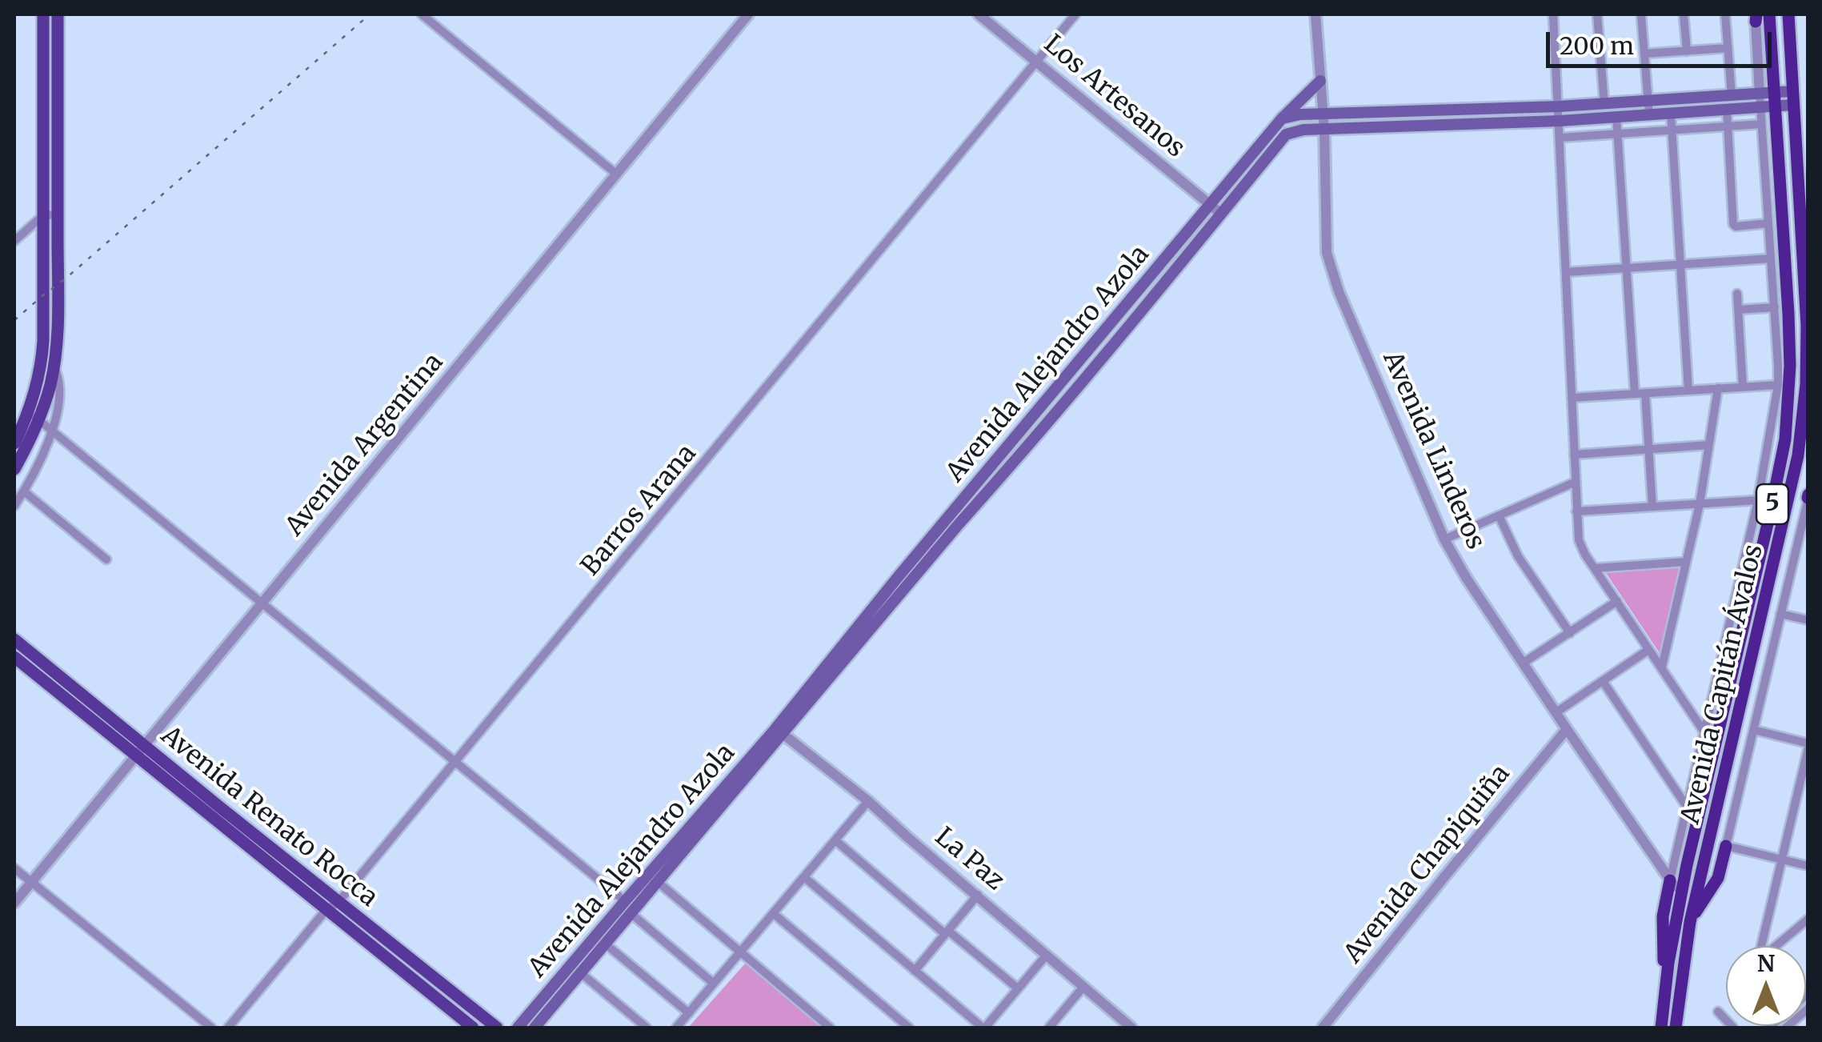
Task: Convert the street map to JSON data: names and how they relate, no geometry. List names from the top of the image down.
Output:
{
  "streets": {
    "highway": ["5", "Avenida Capitán Ávalos"],
    "main road": ["Avenida Alejandro Azola", "Avenida Renato Rocca"],
    "street": [
      "Los Artesanos",
      "Avenida Argentina",
      "Avenida Linderos",
      "Barros Arana",
      "La Paz",
      "Avenida Chapiquiña"
    ]
  },
  "crossings": [
    ["Los Artesanos", "Avenida Alejandro Azola"],
    ["Los Artesanos", "Barros Arana"],
    ["Avenida Alejandro Azola", "Avenida Linderos"],
    ["Avenida Alejandro Azola", "Avenida Capitán Ávalos"],
    ["Avenida Alejandro Azola", "La Paz"],
    ["Avenida Argentina", "Avenida Renato Rocca"],
    ["Avenida Linderos", "Avenida Capitán Ávalos"],
    ["Avenida Linderos", "Avenida Chapiquiña"],
    ["Barros Arana", "Avenida Renato Rocca"]
  ],
  "scale_bar": "200 m",
  "north": "top"
}
